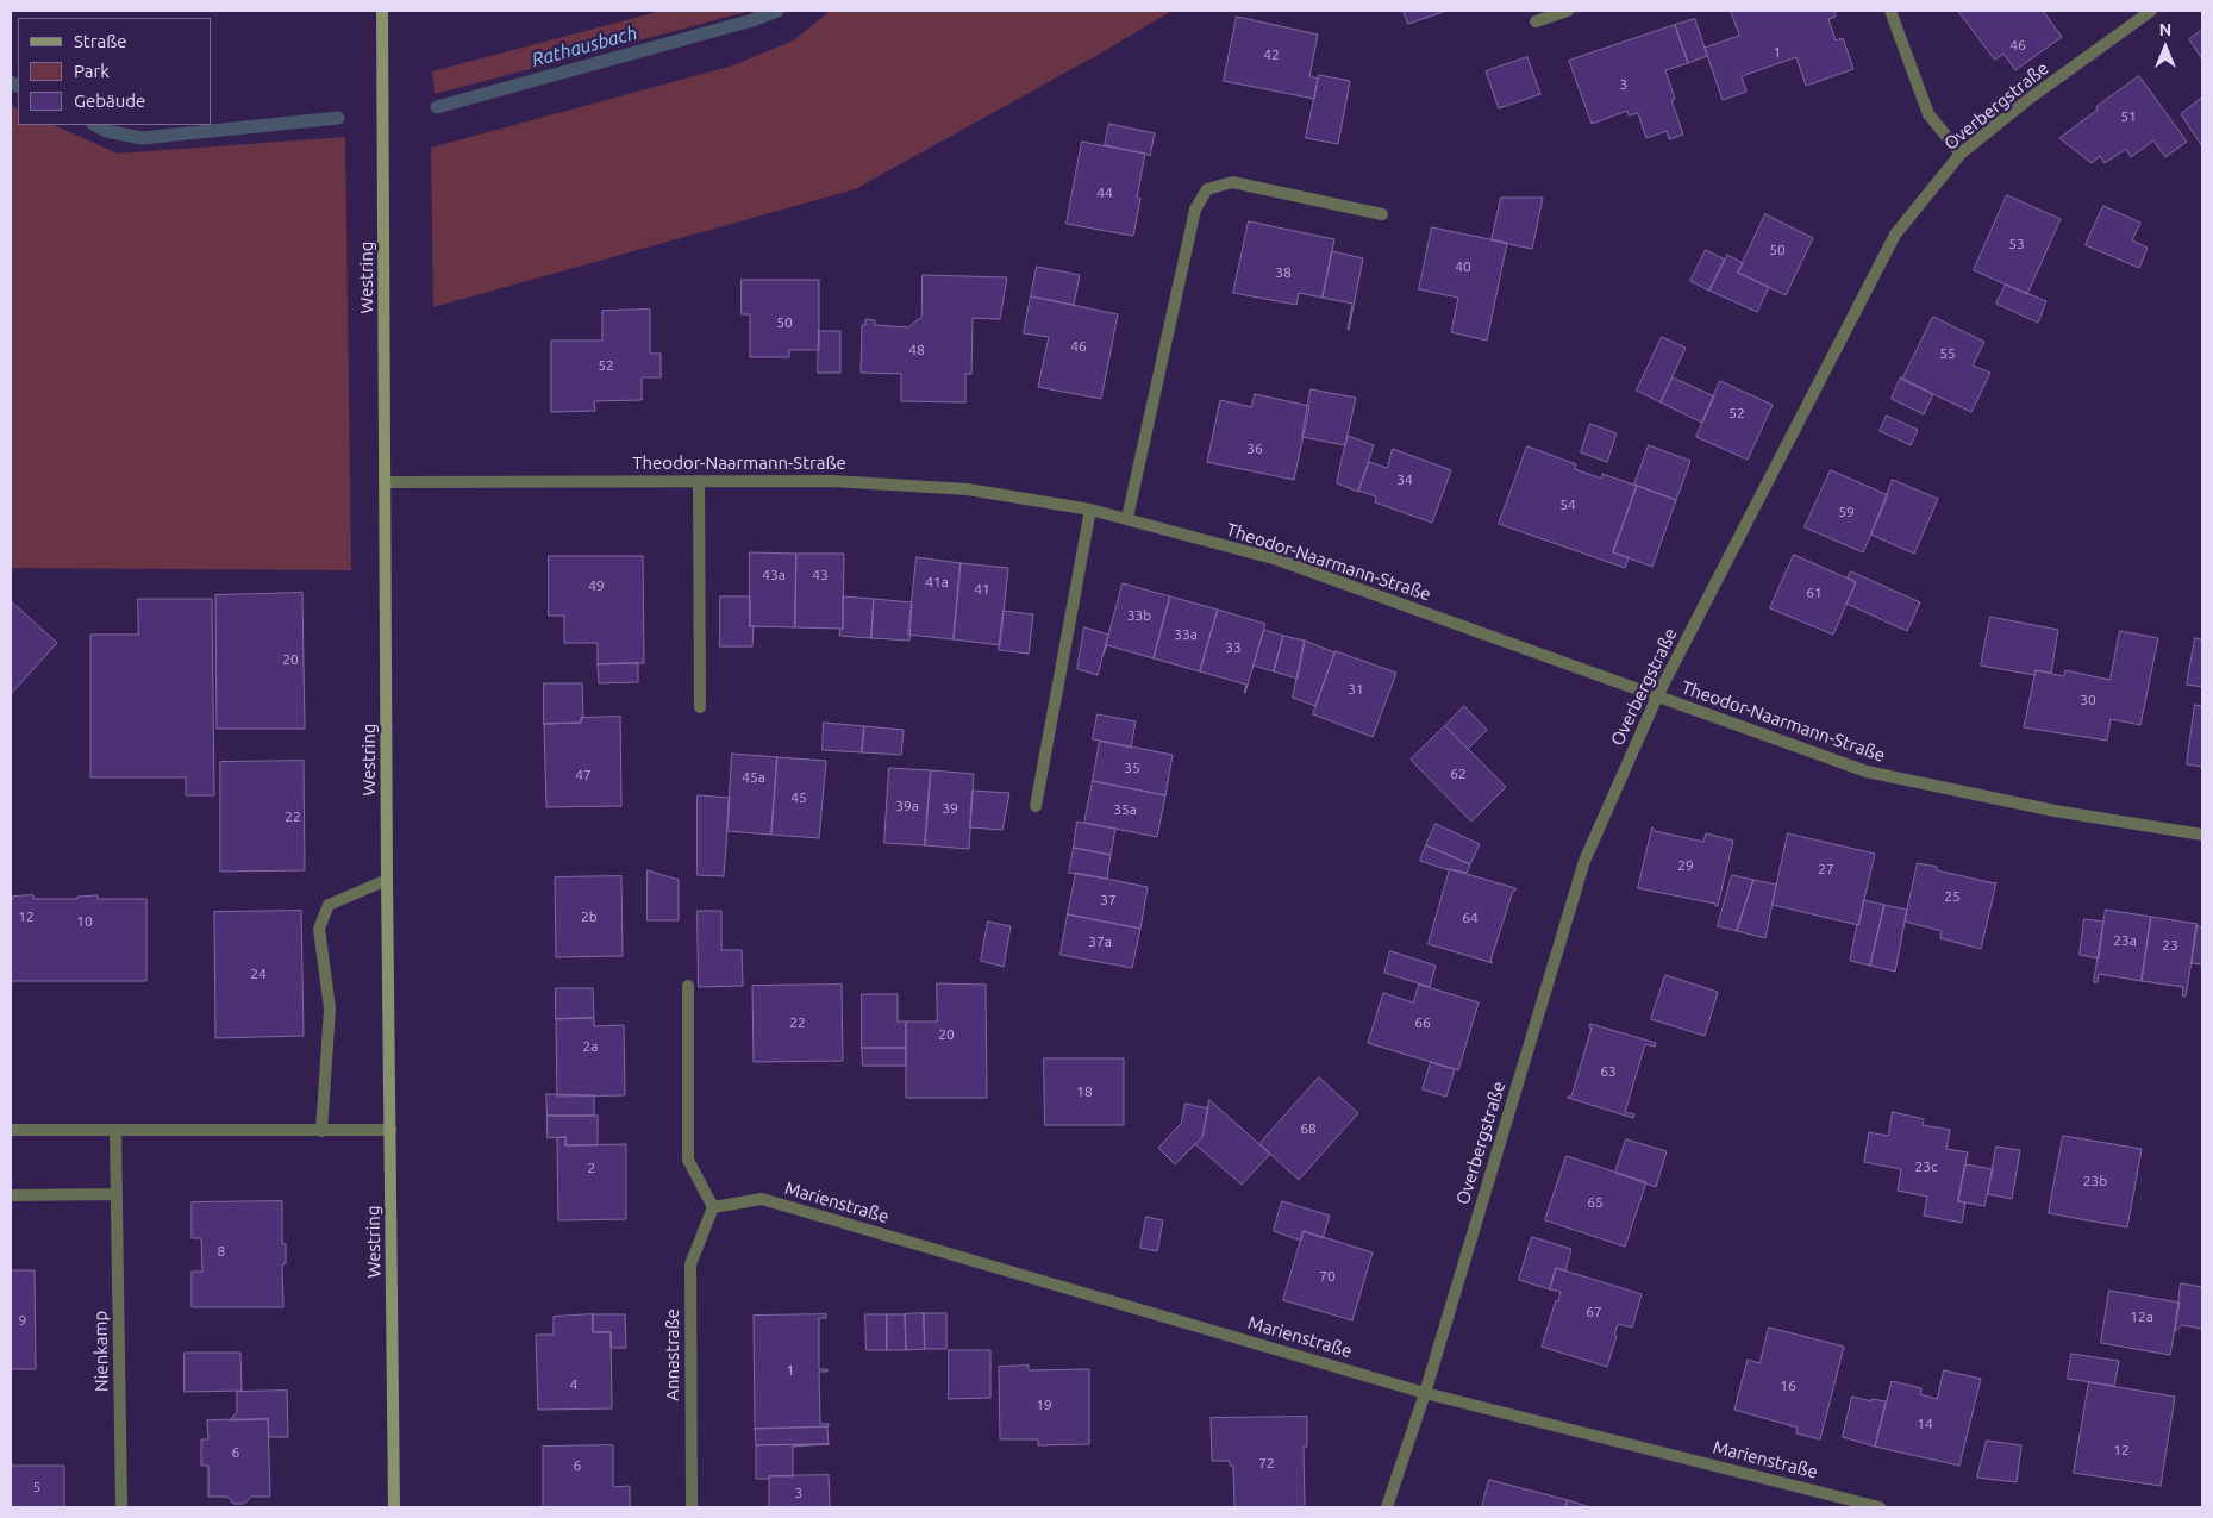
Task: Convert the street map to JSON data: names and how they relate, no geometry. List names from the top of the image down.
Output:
{
  "streets": {
    "street": [
      "Overbergstraße",
      "Westring",
      "Theodor-Naarmann-Straße",
      "Marienstraße",
      "Nienkamp",
      "Annastraße"
    ]
  },
  "crossings": [
    ["Overbergstraße", "Theodor-Naarmann-Straße"],
    ["Overbergstraße", "Marienstraße"],
    ["Westring", "Theodor-Naarmann-Straße"],
    ["Marienstraße", "Annastraße"]
  ],
  "water": ["Rathausbach"],
  "house_numbers": [
    "46",
    "1",
    "42",
    "3",
    "51",
    "44",
    "53",
    "50",
    "40",
    "38",
    "50",
    "46",
    "48",
    "55",
    "52",
    "52",
    "36",
    "34",
    "54",
    "59",
    "43a",
    "43",
    "41a",
    "49",
    "41",
    "61",
    "33b",
    "33a",
    "33",
    "20",
    "31",
    "30",
    "35",
    "62",
    "47",
    "45a",
    "45",
    "39a",
    "39",
    "35a",
    "22",
    "29",
    "27",
    "25",
    "37",
    "12",
    "2b",
    "64",
    "10",
    "23a",
    "37a",
    "23",
    "24",
    "22",
    "66",
    "20",
    "2a",
    "63",
    "18",
    "68",
    "23c",
    "2",
    "23b",
    "65",
    "8",
    "70",
    "67",
    "12a",
    "9",
    "1",
    "4",
    "16",
    "19",
    "14",
    "12",
    "6",
    "72",
    "6",
    "5",
    "3"
  ],
  "legend": ["Straße", "Park", "Gebäude"],
  "north": "top"
}
